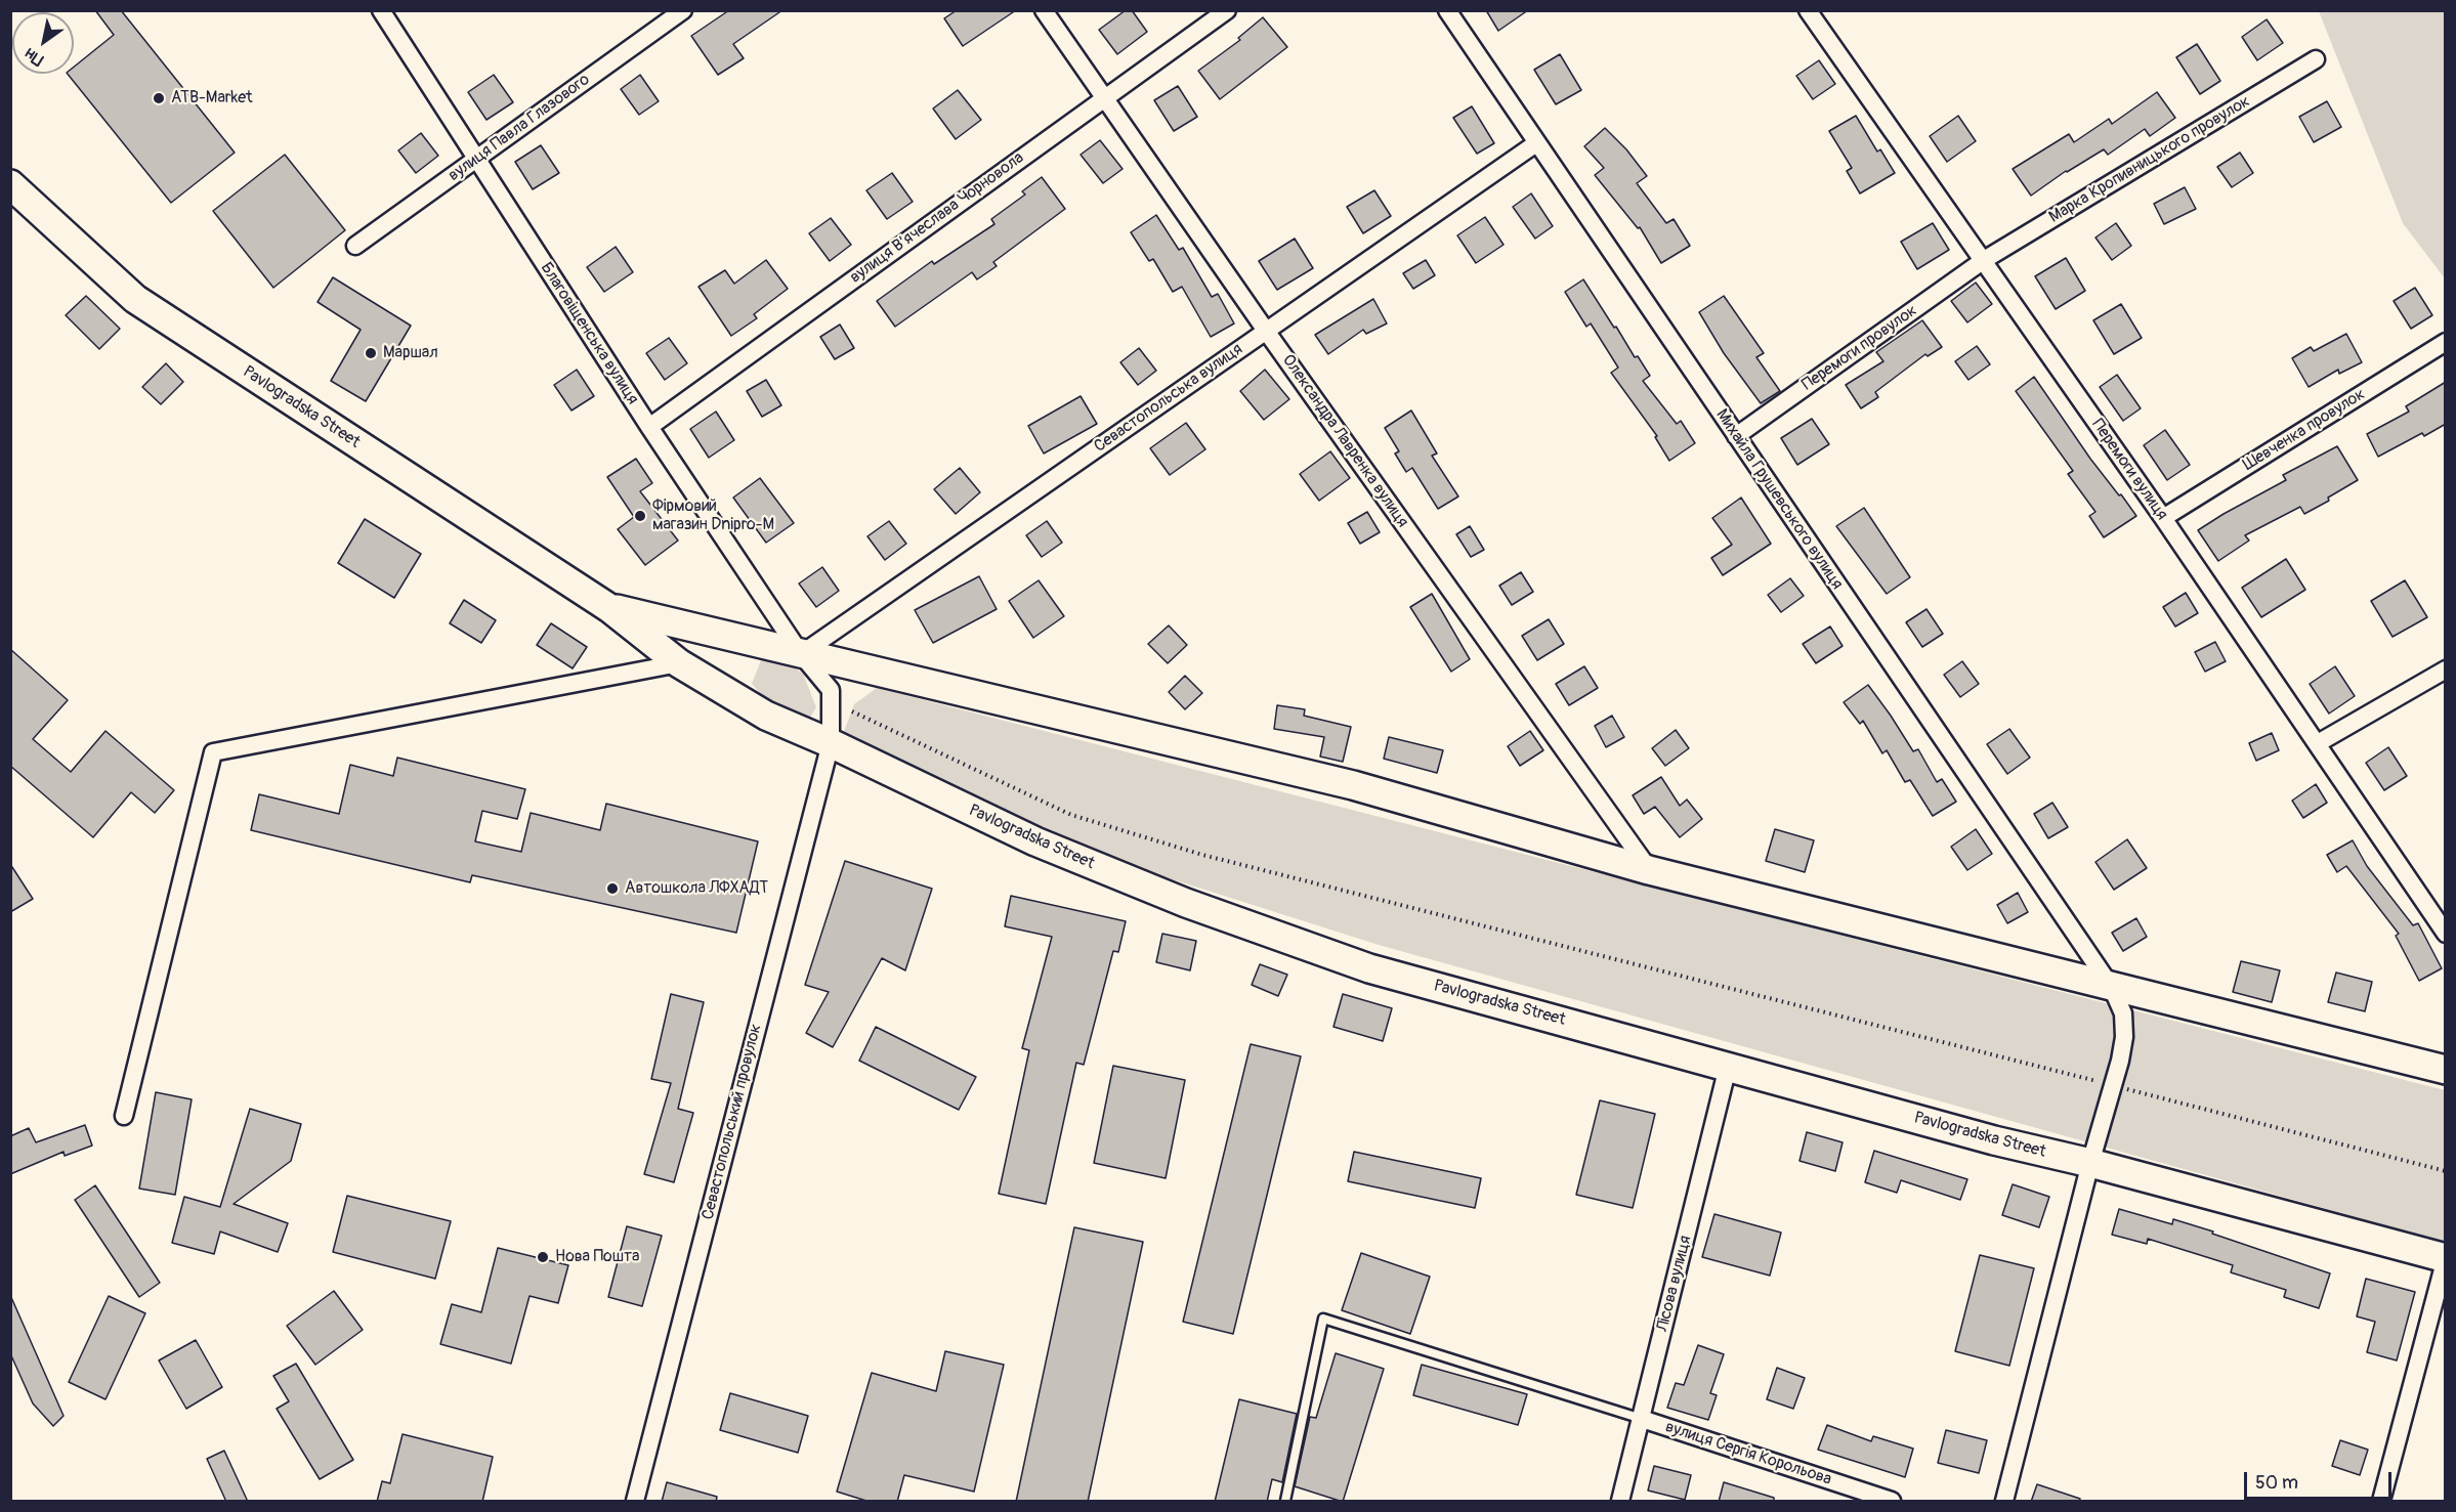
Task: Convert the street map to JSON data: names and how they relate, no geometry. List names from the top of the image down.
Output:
{
  "streets": {
    "main road": ["Pavlogradska Street"],
    "street": [
      "вулиця Павла Глазового",
      "Марка Кропивницького провулок",
      "вулиця В’ячеслава Чорновола",
      "Благовіщенська вулиця",
      "Перемоги провулок",
      "Севастопольська вулиця",
      "Шевченка провулок",
      "Олександра Лавренка вулиця",
      "Перемоги вулиця",
      "Михайла Грушевського вулиця",
      "Севастопольський провулок",
      "Лісова вулиця",
      "вулиця Сергія Корольова"
    ]
  },
  "crossings": [
    ["вулиця Павла Глазового", "Благовіщенська вулиця"],
    ["Марка Кропивницького провулок", "Перемоги провулок"],
    ["Марка Кропивницького провулок", "Перемоги вулиця"],
    ["вулиця В’ячеслава Чорновола", "Благовіщенська вулиця"],
    ["вулиця В’ячеслава Чорновола", "Олександра Лавренка вулиця"],
    ["Благовіщенська вулиця", "Севастопольська вулиця"],
    ["Благовіщенська вулиця", "Pavlogradska Street"],
    ["Благовіщенська вулиця", "Севастопольський провулок"],
    ["Перемоги провулок", "Перемоги вулиця"],
    ["Перемоги провулок", "Михайла Грушевського вулиця"],
    ["Севастопольська вулиця", "Pavlogradska Street"],
    ["Севастопольська вулиця", "Олександра Лавренка вулиця"],
    ["Севастопольська вулиця", "Михайла Грушевського вулиця"],
    ["Севастопольська вулиця", "Севастопольський провулок"],
    ["Pavlogradska Street", "Олександра Лавренка вулиця"],
    ["Pavlogradska Street", "Михайла Грушевського вулиця"],
    ["Pavlogradska Street", "Севастопольський провулок"],
    ["Pavlogradska Street", "Лісова вулиця"],
    ["Шевченка провулок", "Перемоги вулиця"],
    ["Лісова вулиця", "вулиця Сергія Корольова"]
  ],
  "places": [
    "ATB-Market",
    "Маршал",
    "Фірмовий магазин Dnipro-M",
    "Автошкола ЛФХАДТ",
    "Нова Пошта"
  ],
  "scale_bar": "50 m",
  "north": "bottom left"
}
